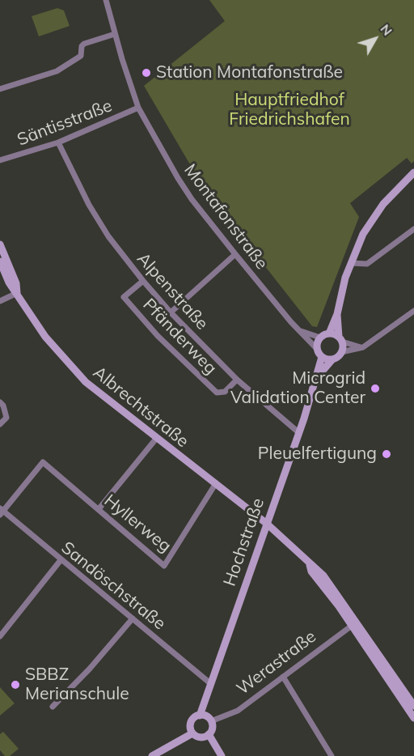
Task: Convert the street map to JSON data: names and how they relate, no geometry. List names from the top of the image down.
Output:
{
  "streets": {
    "main road": ["Albrechtstraße", "Hochstraße"],
    "street": [
      "Säntisstraße",
      "Montafonstraße",
      "Alpenstraße",
      "Pfänderweg",
      "Hyllerweg",
      "Sandöschstraße",
      "Werastraße"
    ]
  },
  "crossings": [
    ["Säntisstraße", "Montafonstraße"],
    ["Säntisstraße", "Alpenstraße"],
    ["Montafonstraße", "Hochstraße"],
    ["Alpenstraße", "Pfänderweg"],
    ["Alpenstraße", "Hochstraße"],
    ["Albrechtstraße", "Hyllerweg"],
    ["Albrechtstraße", "Hochstraße"],
    ["Albrechtstraße", "Werastraße"],
    ["Hyllerweg", "Sandöschstraße"],
    ["Hochstraße", "Sandöschstraße"],
    ["Hochstraße", "Werastraße"]
  ],
  "parks": ["Hauptfriedhof Friedrichshafen"],
  "places": [
    "Station Montafonstraße",
    "Microgrid Validation Center",
    "Pleuelfertigung",
    "SBBZ Merianschule"
  ],
  "north": "top right"
}
